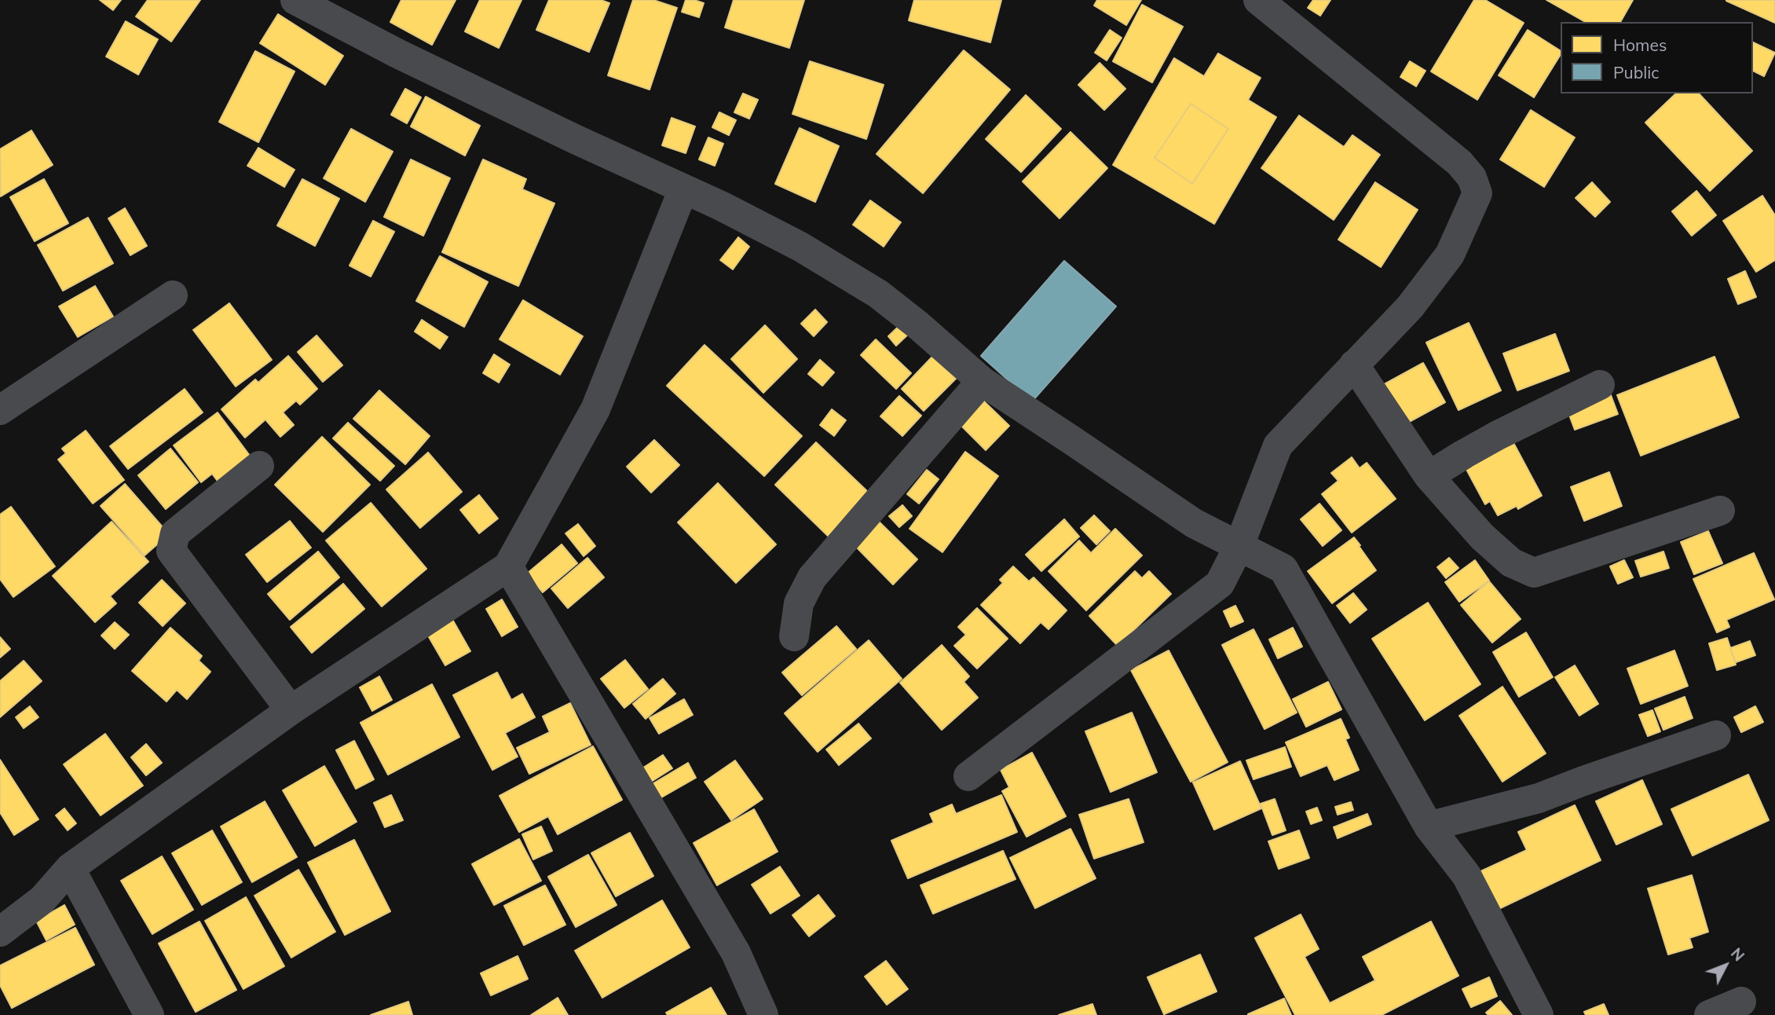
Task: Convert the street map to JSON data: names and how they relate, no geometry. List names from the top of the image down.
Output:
{
  "legend": ["Homes", "Public"],
  "north": "top right"
}
